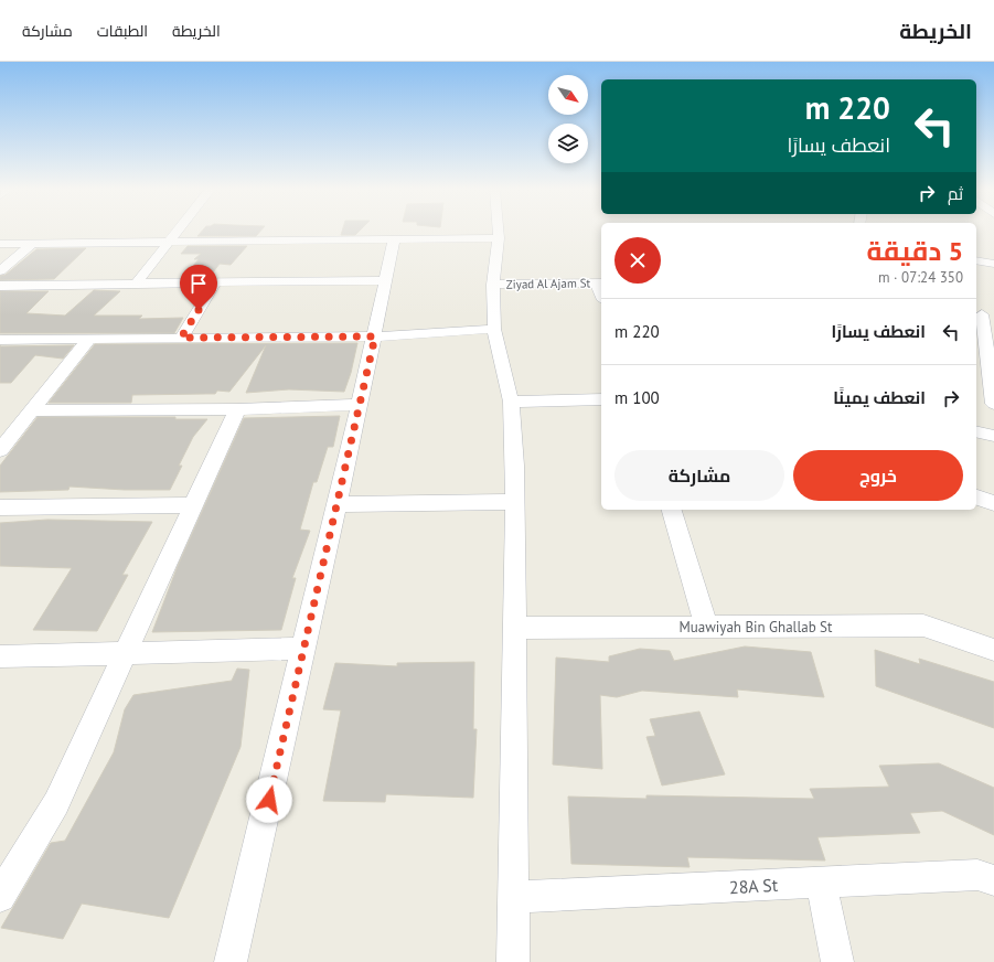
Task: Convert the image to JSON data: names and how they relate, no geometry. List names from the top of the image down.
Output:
{
  "streets": {
    "street": ["Ziyad Al Ajam St", "Muawiyah Bin Ghallab St", "28A St"]
  },
  "north": "bottom right",
  "page": {
    "header": "الخريطة",
    "nav": ["الخريطة", "الطبقات", "مشاركة"],
    "turn": ["220 m", "انعطف يسارًا"],
    "then": "ثم",
    "heading": ["5 دقيقة", "350 m · 07:24"],
    "list": [
      {
        "name": "انعطف يسارًا",
        "value": "220 m"
      },
      {
        "name": "انعطف يمينًا",
        "value": "100 m"
      }
    ],
    "buttons": ["خروج", "مشاركة"]
  }
}
